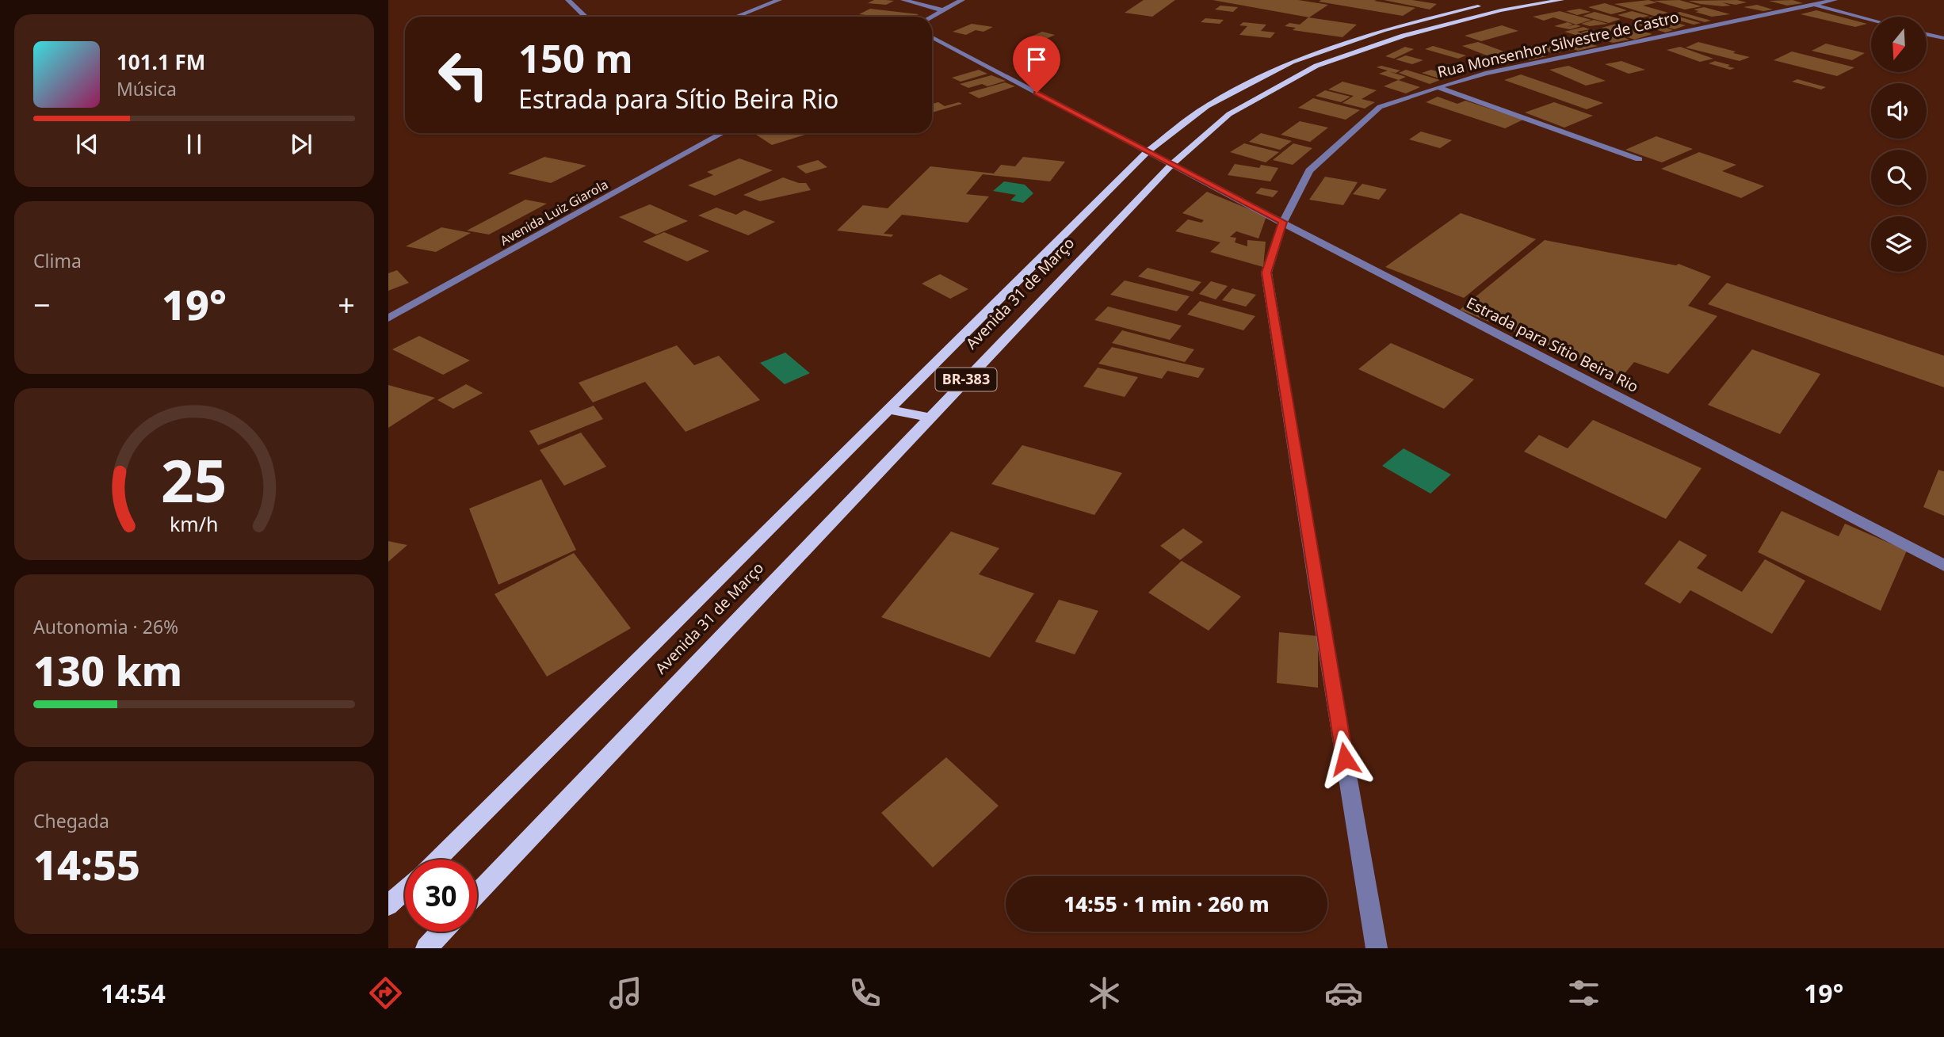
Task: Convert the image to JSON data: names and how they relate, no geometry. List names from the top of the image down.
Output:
{
  "streets": {
    "main road": ["Avenida 31 de Março", "BR-383"],
    "street": ["Rua Monsenhor Silvestre de Castro", "Avenida Luiz Giarola", "Estrada para Sítio Beira Rio"]
  },
  "crossings": [
    ["Rua Monsenhor Silvestre de Castro", "Estrada para Sítio Beira Rio"],
    ["Avenida 31 de Março", "Estrada para Sítio Beira Rio"]
  ],
  "north": "bottom",
  "page": {
    "turn": ["150 m", "Estrada para Sítio Beira Rio"],
    "song": ["101.1 FM", "Música"],
    "tile": [
      "Clima",
      ["Autonomia · 26%", "130 km"],
      ["Chegada", "14:55"]
    ],
    "heat": ["−", "19°", "+"],
    "limit": "30",
    "trip": "14:55 · 1 min · 260 m",
    "tabs": ["14:54", "19°"],
    "gauge": ["25", "km/h"]
  }
}
